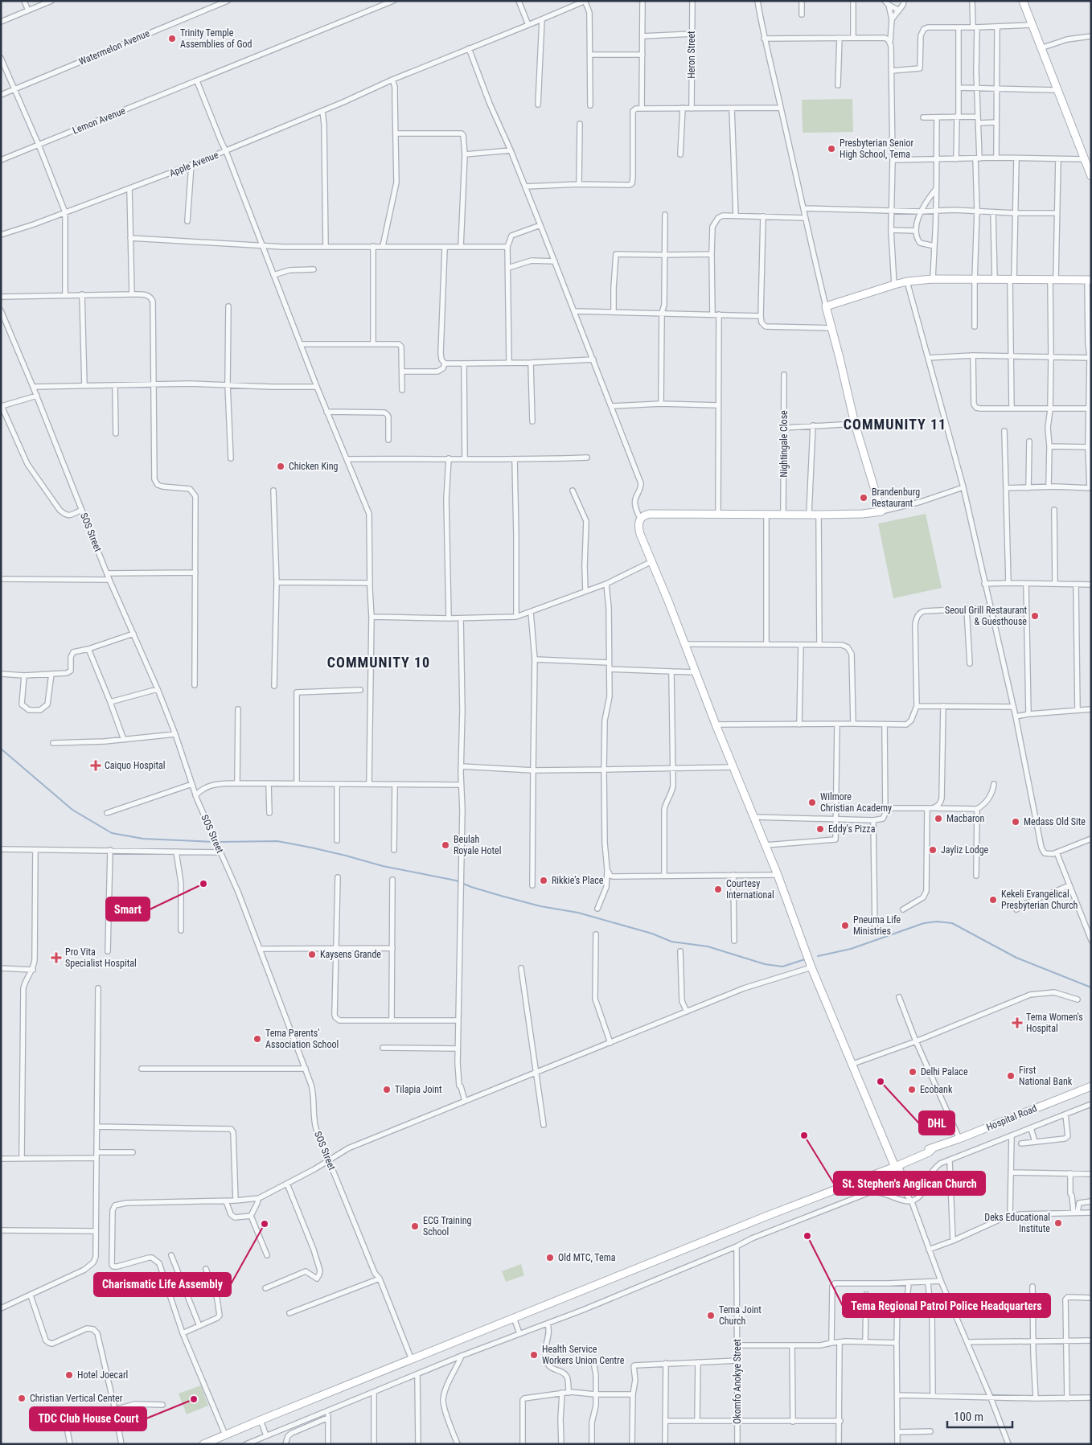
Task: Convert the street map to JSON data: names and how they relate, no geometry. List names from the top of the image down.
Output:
{
  "streets": {
    "street": [
      "Watermelon Avenue",
      "Heron Street",
      "Lemon Avenue",
      "Apple Avenue",
      "Nightingale Close",
      "SOS Street",
      "Hospital Road",
      "Okomfo Anokye Street"
    ]
  },
  "crossings": [
    ["SOS Street", "Hospital Road"]
  ],
  "districts": ["COMMUNITY 11", "COMMUNITY 10"],
  "places": {
    "other": [
      "Trinity Temple Assemblies of God",
      "Presbyterian Senior High School, Tema",
      "Chicken King",
      "Brandenburg Restaurant",
      "Seoul Grill Restaurant & Guesthouse",
      "Wilmore Christian Academy",
      "Macbaron",
      "Medass Old Site",
      "Eddy's Pizza",
      "Beulah Royale Hotel",
      "Jayliz Lodge",
      "Rikkie's Place",
      "Smart",
      "Courtesy International",
      "Kekeli Evangelical Presbyterian Church",
      "Pneuma Life Ministries",
      "Kaysens Grande",
      "Tema Parents' Association School",
      "Delhi Palace",
      "First National Bank",
      "DHL",
      "Tilapia Joint",
      "Ecobank",
      "St. Stephen's Anglican Church",
      "Deks Educational Institute",
      "Charismatic Life Assembly",
      "ECG Training School",
      "Tema Regional Patrol Police Headquarters",
      "Old MTC, Tema",
      "Tema Joint Church",
      "Health Service Workers Union Centre",
      "Hotel Joecarl",
      "Christian Vertical Center",
      "TDC Club House Court"
    ],
    "health": ["Caiquo Hospital", "Pro Vita Specialist Hospital", "Tema Women's Hospital"]
  },
  "scale_bar": "100 m"
}
